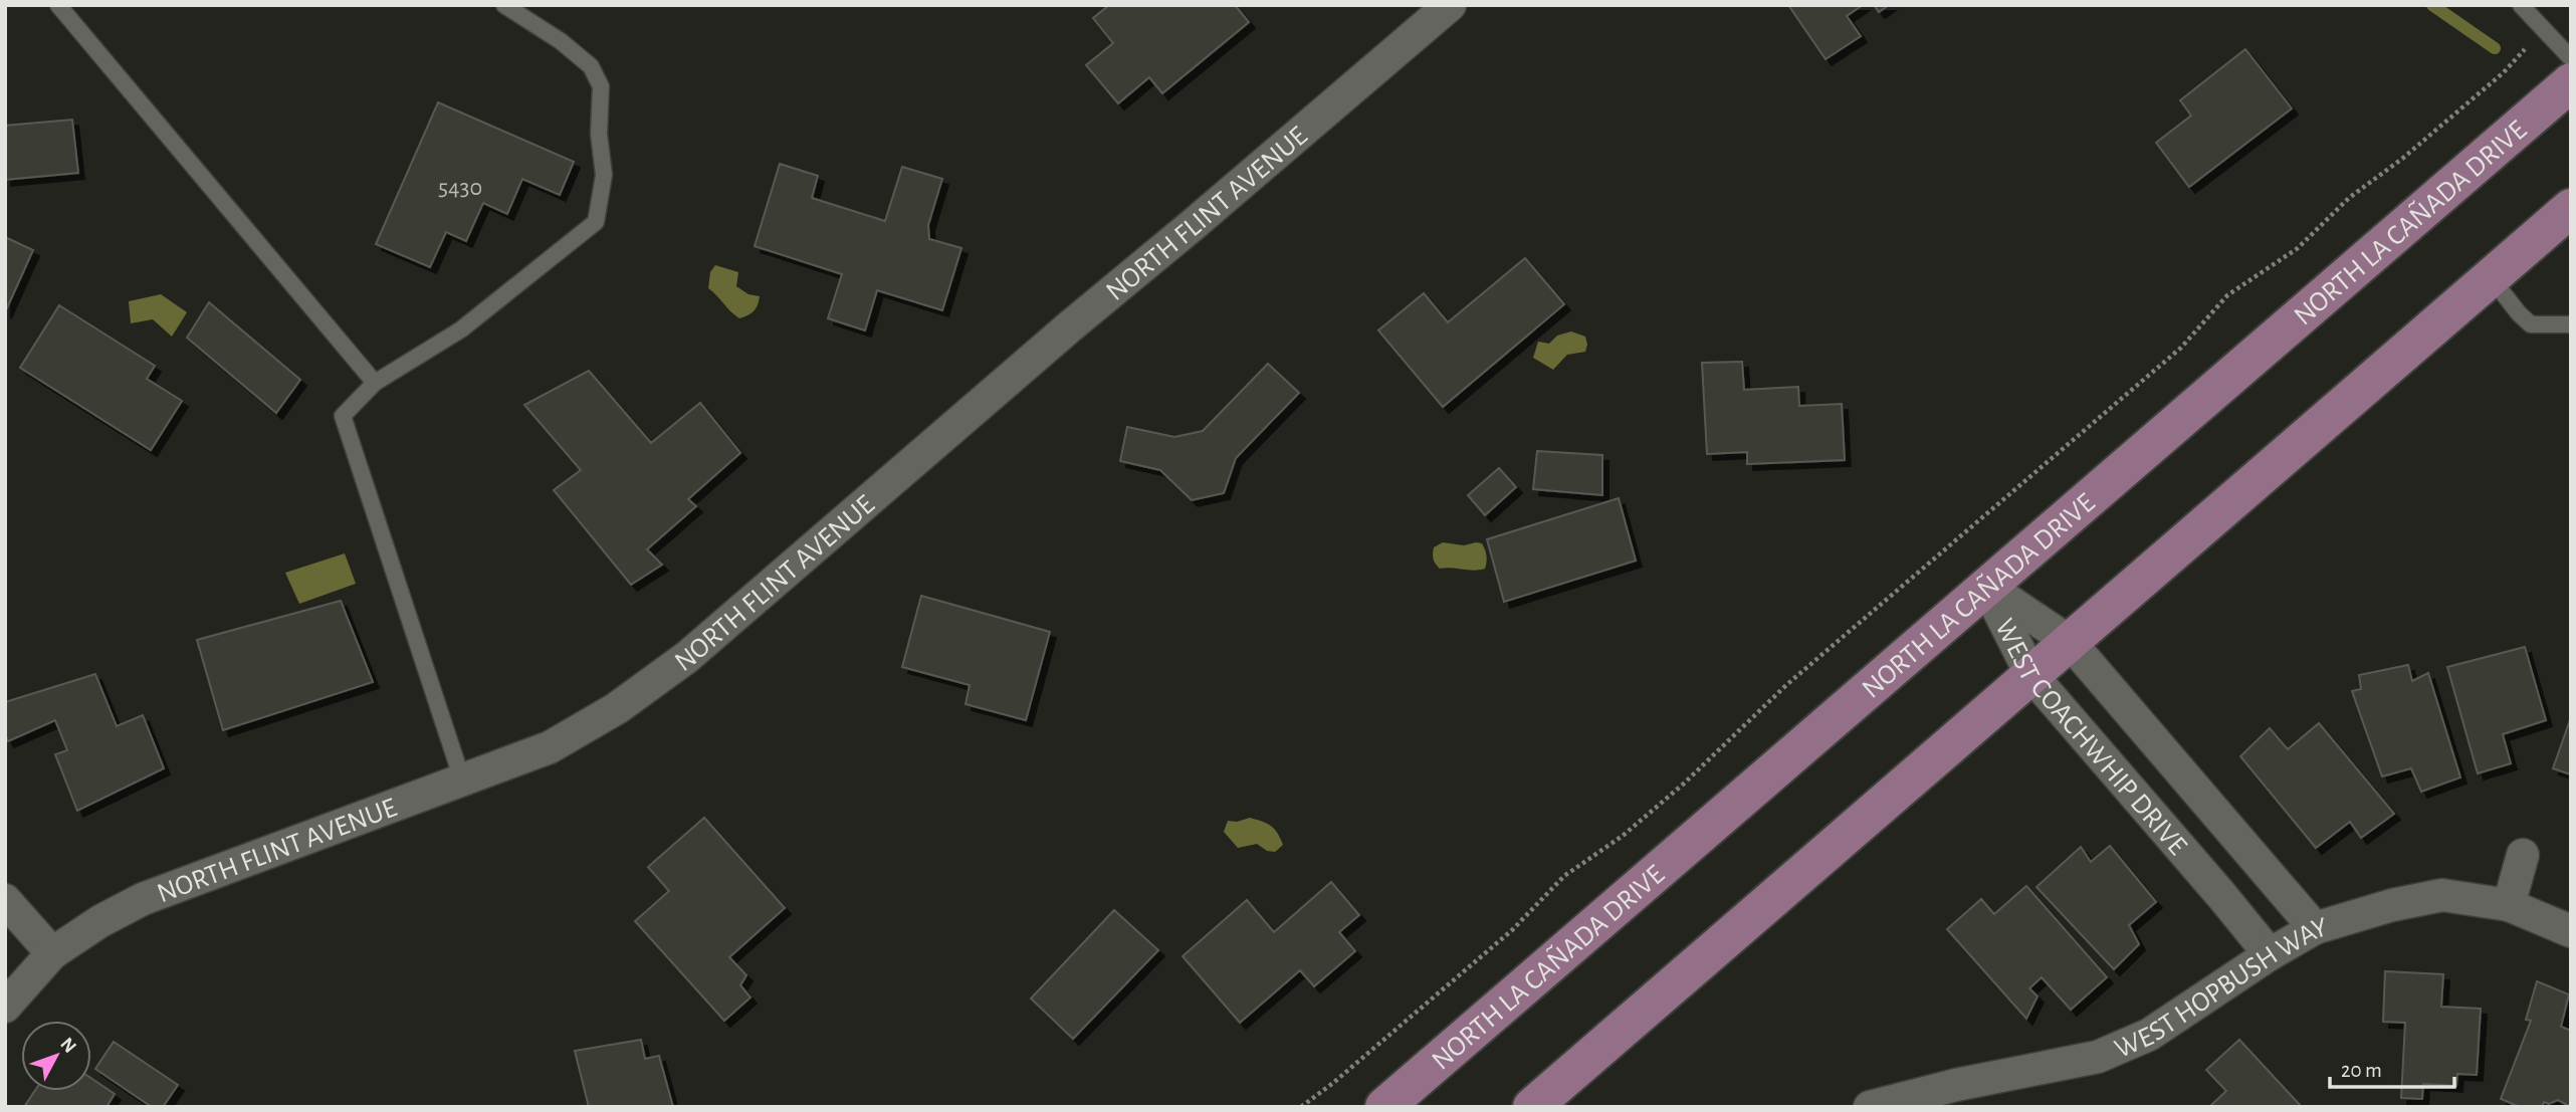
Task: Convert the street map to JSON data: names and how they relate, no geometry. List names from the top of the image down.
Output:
{
  "streets": {
    "main road": ["NORTH LA CAÑADA DRIVE"],
    "street": ["NORTH FLINT AVENUE", "WEST COACHWHIP DRIVE", "WEST HOPBUSH WAY"]
  },
  "crossings": [
    ["NORTH LA CAÑADA DRIVE", "WEST COACHWHIP DRIVE"],
    ["WEST COACHWHIP DRIVE", "WEST HOPBUSH WAY"]
  ],
  "house_numbers": ["5430"],
  "scale_bar": "20 m",
  "north": "top right"
}
